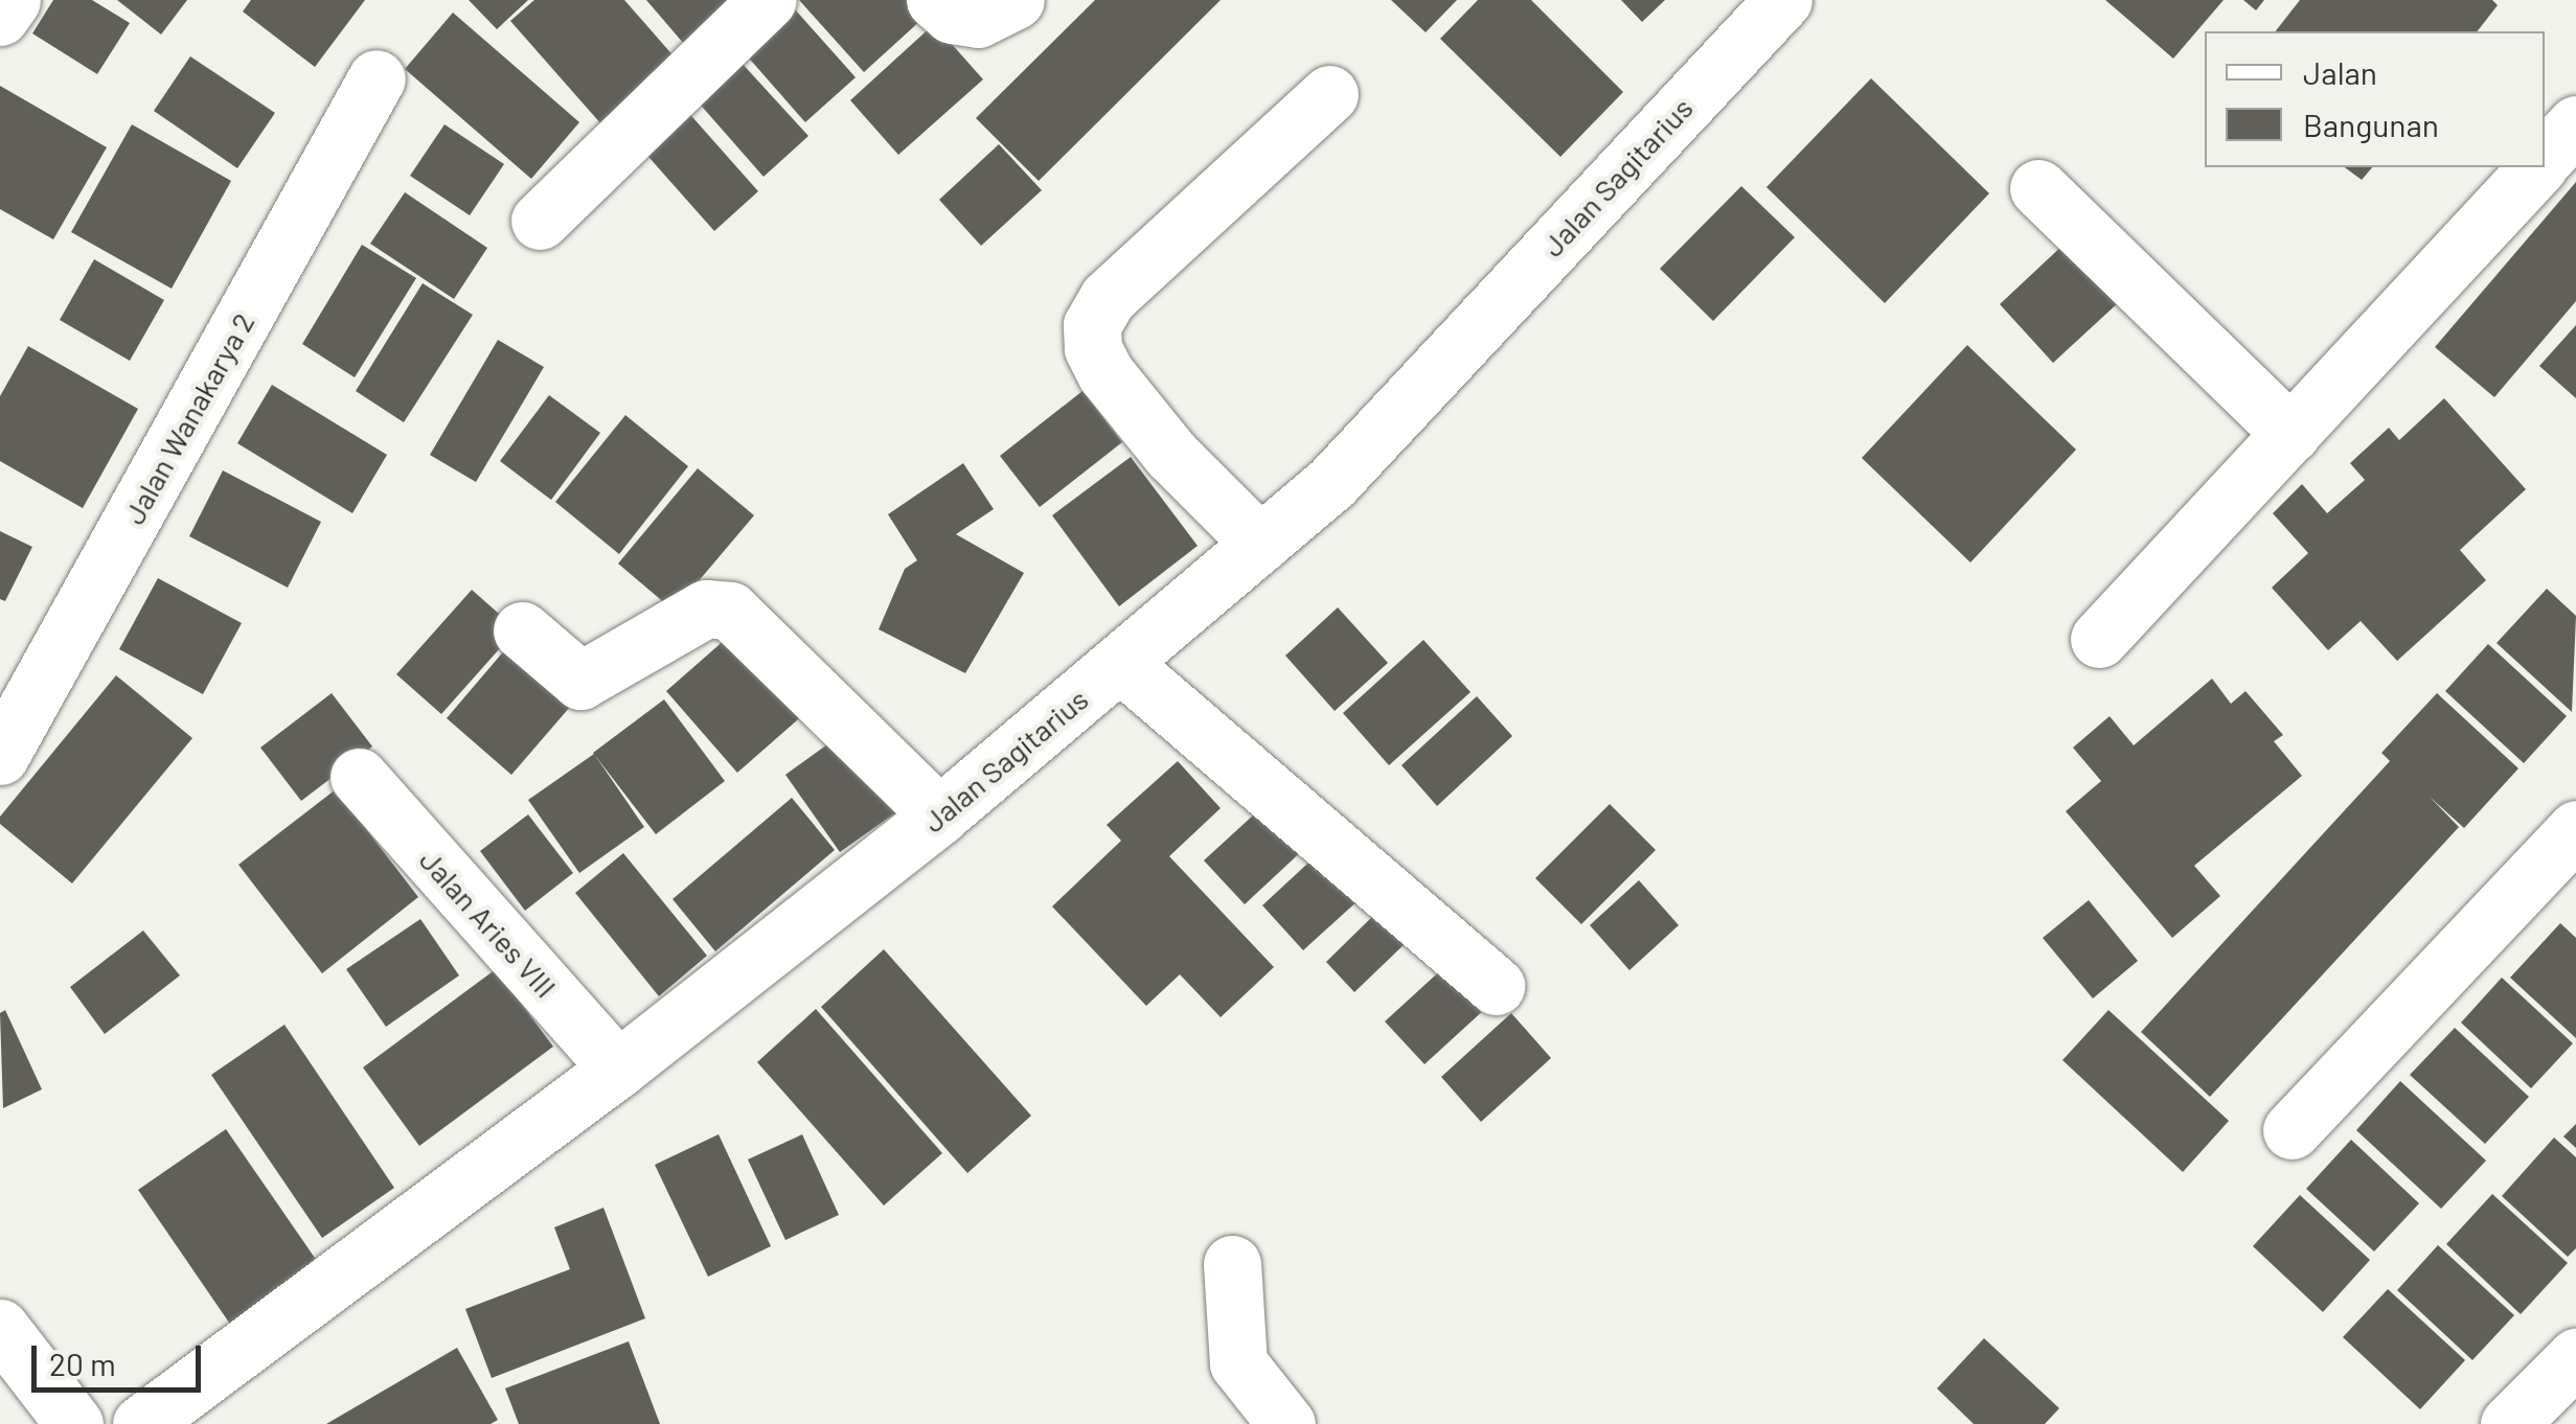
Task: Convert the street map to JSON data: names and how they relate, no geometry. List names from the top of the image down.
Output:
{
  "streets": {
    "street": ["Jalan Sagitarius", "Jalan Wanakarya 2", "Jalan Aries VIII"]
  },
  "crossings": [
    ["Jalan Sagitarius", "Jalan Aries VIII"]
  ],
  "legend": ["Jalan", "Bangunan"],
  "scale_bar": "20 m"
}
